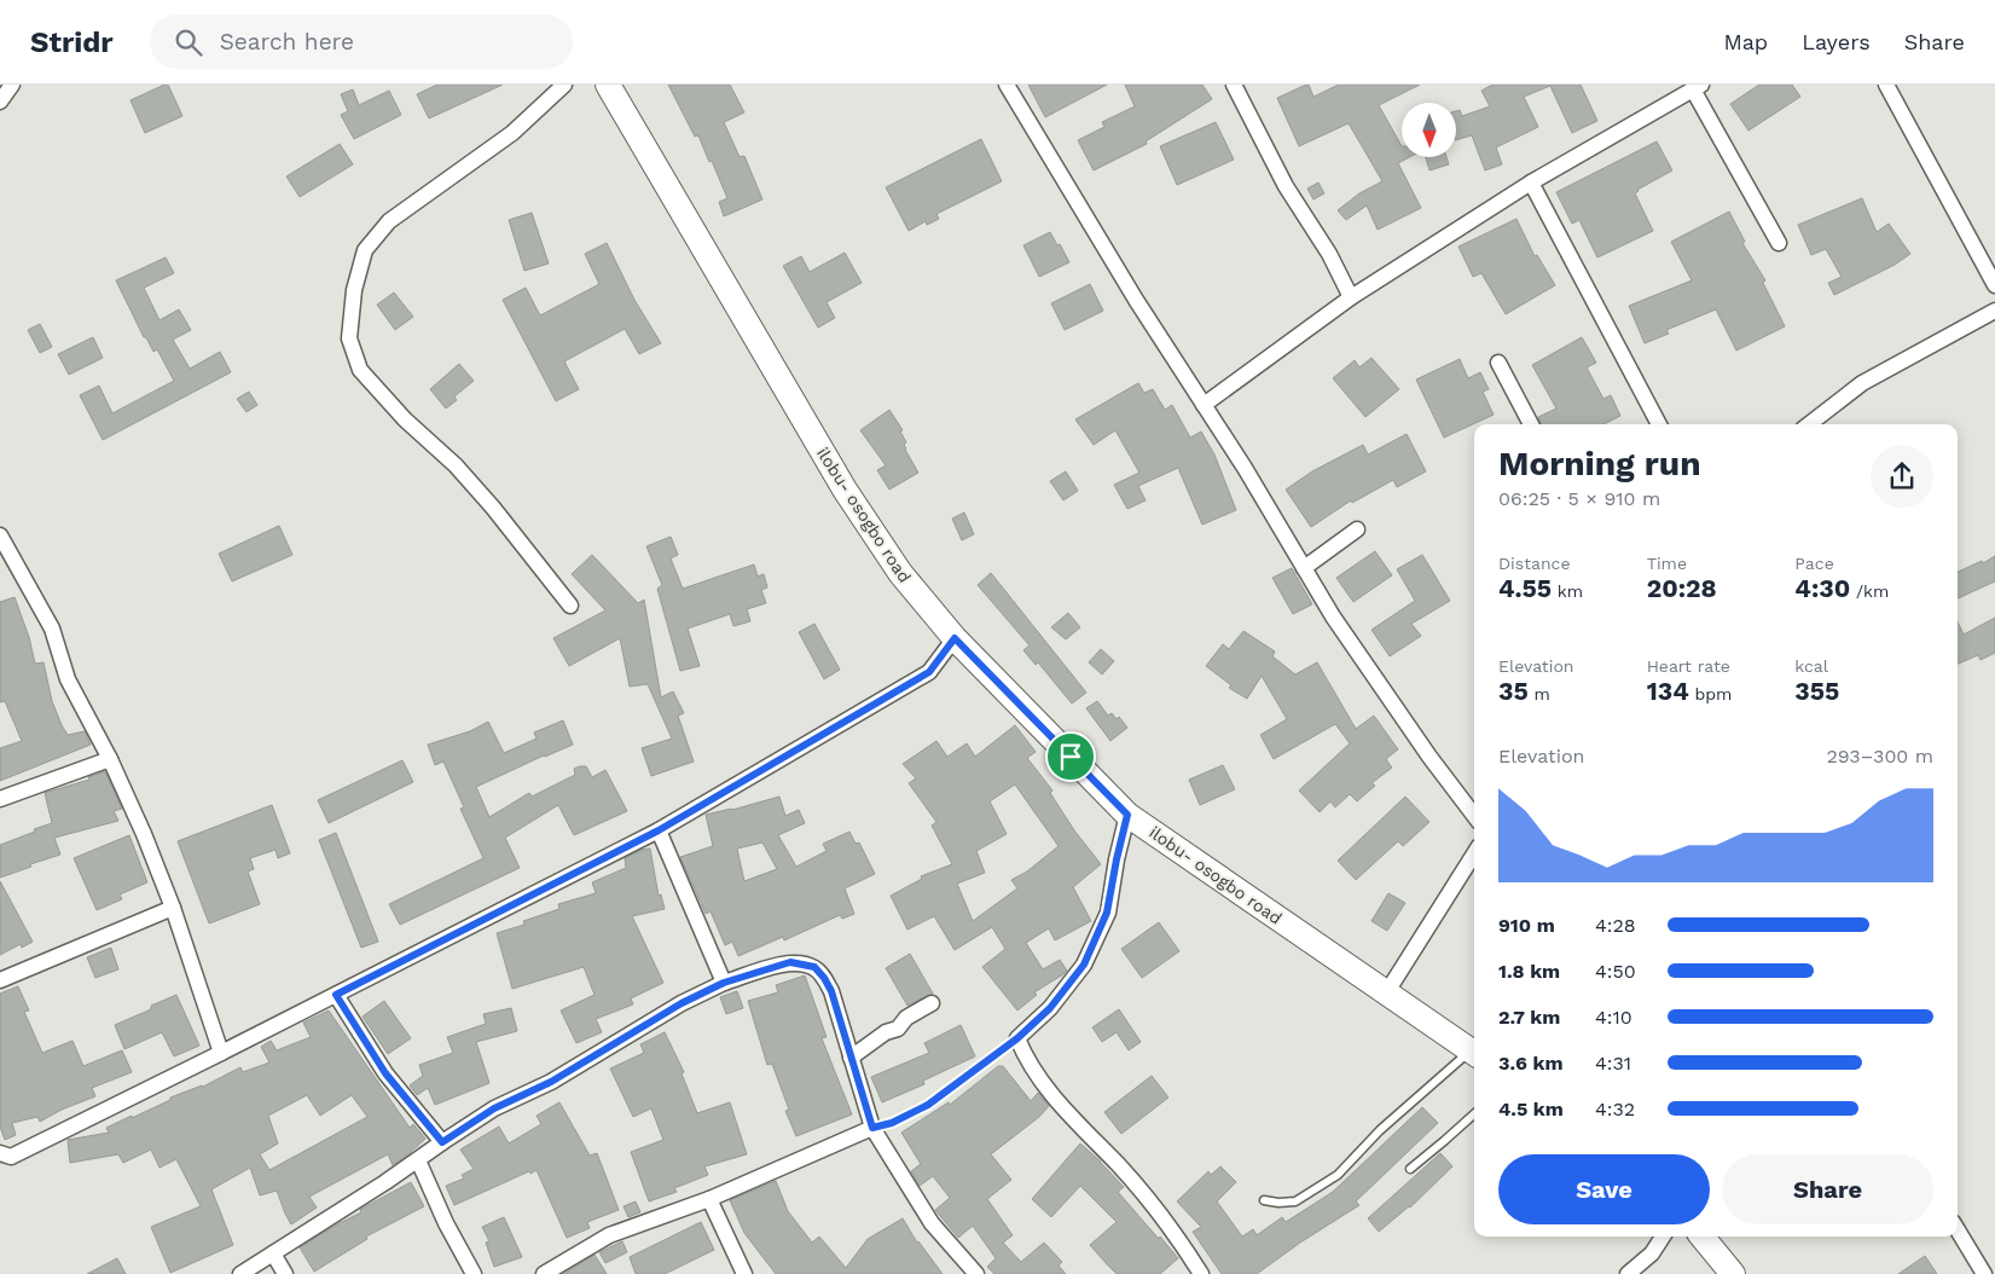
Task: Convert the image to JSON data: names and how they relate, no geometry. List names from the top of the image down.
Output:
{
  "streets": {
    "main road": ["ilobu- osogbo road"]
  },
  "north": "bottom",
  "page": {
    "header": "Stridr",
    "search": "Search here",
    "nav": ["Map", "Layers", "Share"],
    "heading": ["Morning run", "06:25 · 5 × 910 m"],
    "stats": [
      ["Distance", "4.55 km"],
      ["Time", "20:28"],
      ["Pace", "4:30 /km"],
      ["Elevation", "35 m"],
      ["Heart rate", "134 bpm"],
      ["kcal", "355"]
    ],
    "chart": ["Elevation", "293–300 m"],
    "list": [
      {
        "name": "910 m",
        "note": "4:28"
      },
      {
        "name": "1.8 km",
        "note": "4:50"
      },
      {
        "name": "2.7 km",
        "note": "4:10"
      },
      {
        "name": "3.6 km",
        "note": "4:31"
      },
      {
        "name": "4.5 km",
        "note": "4:32"
      }
    ],
    "buttons": ["Save", "Share"]
  }
}
